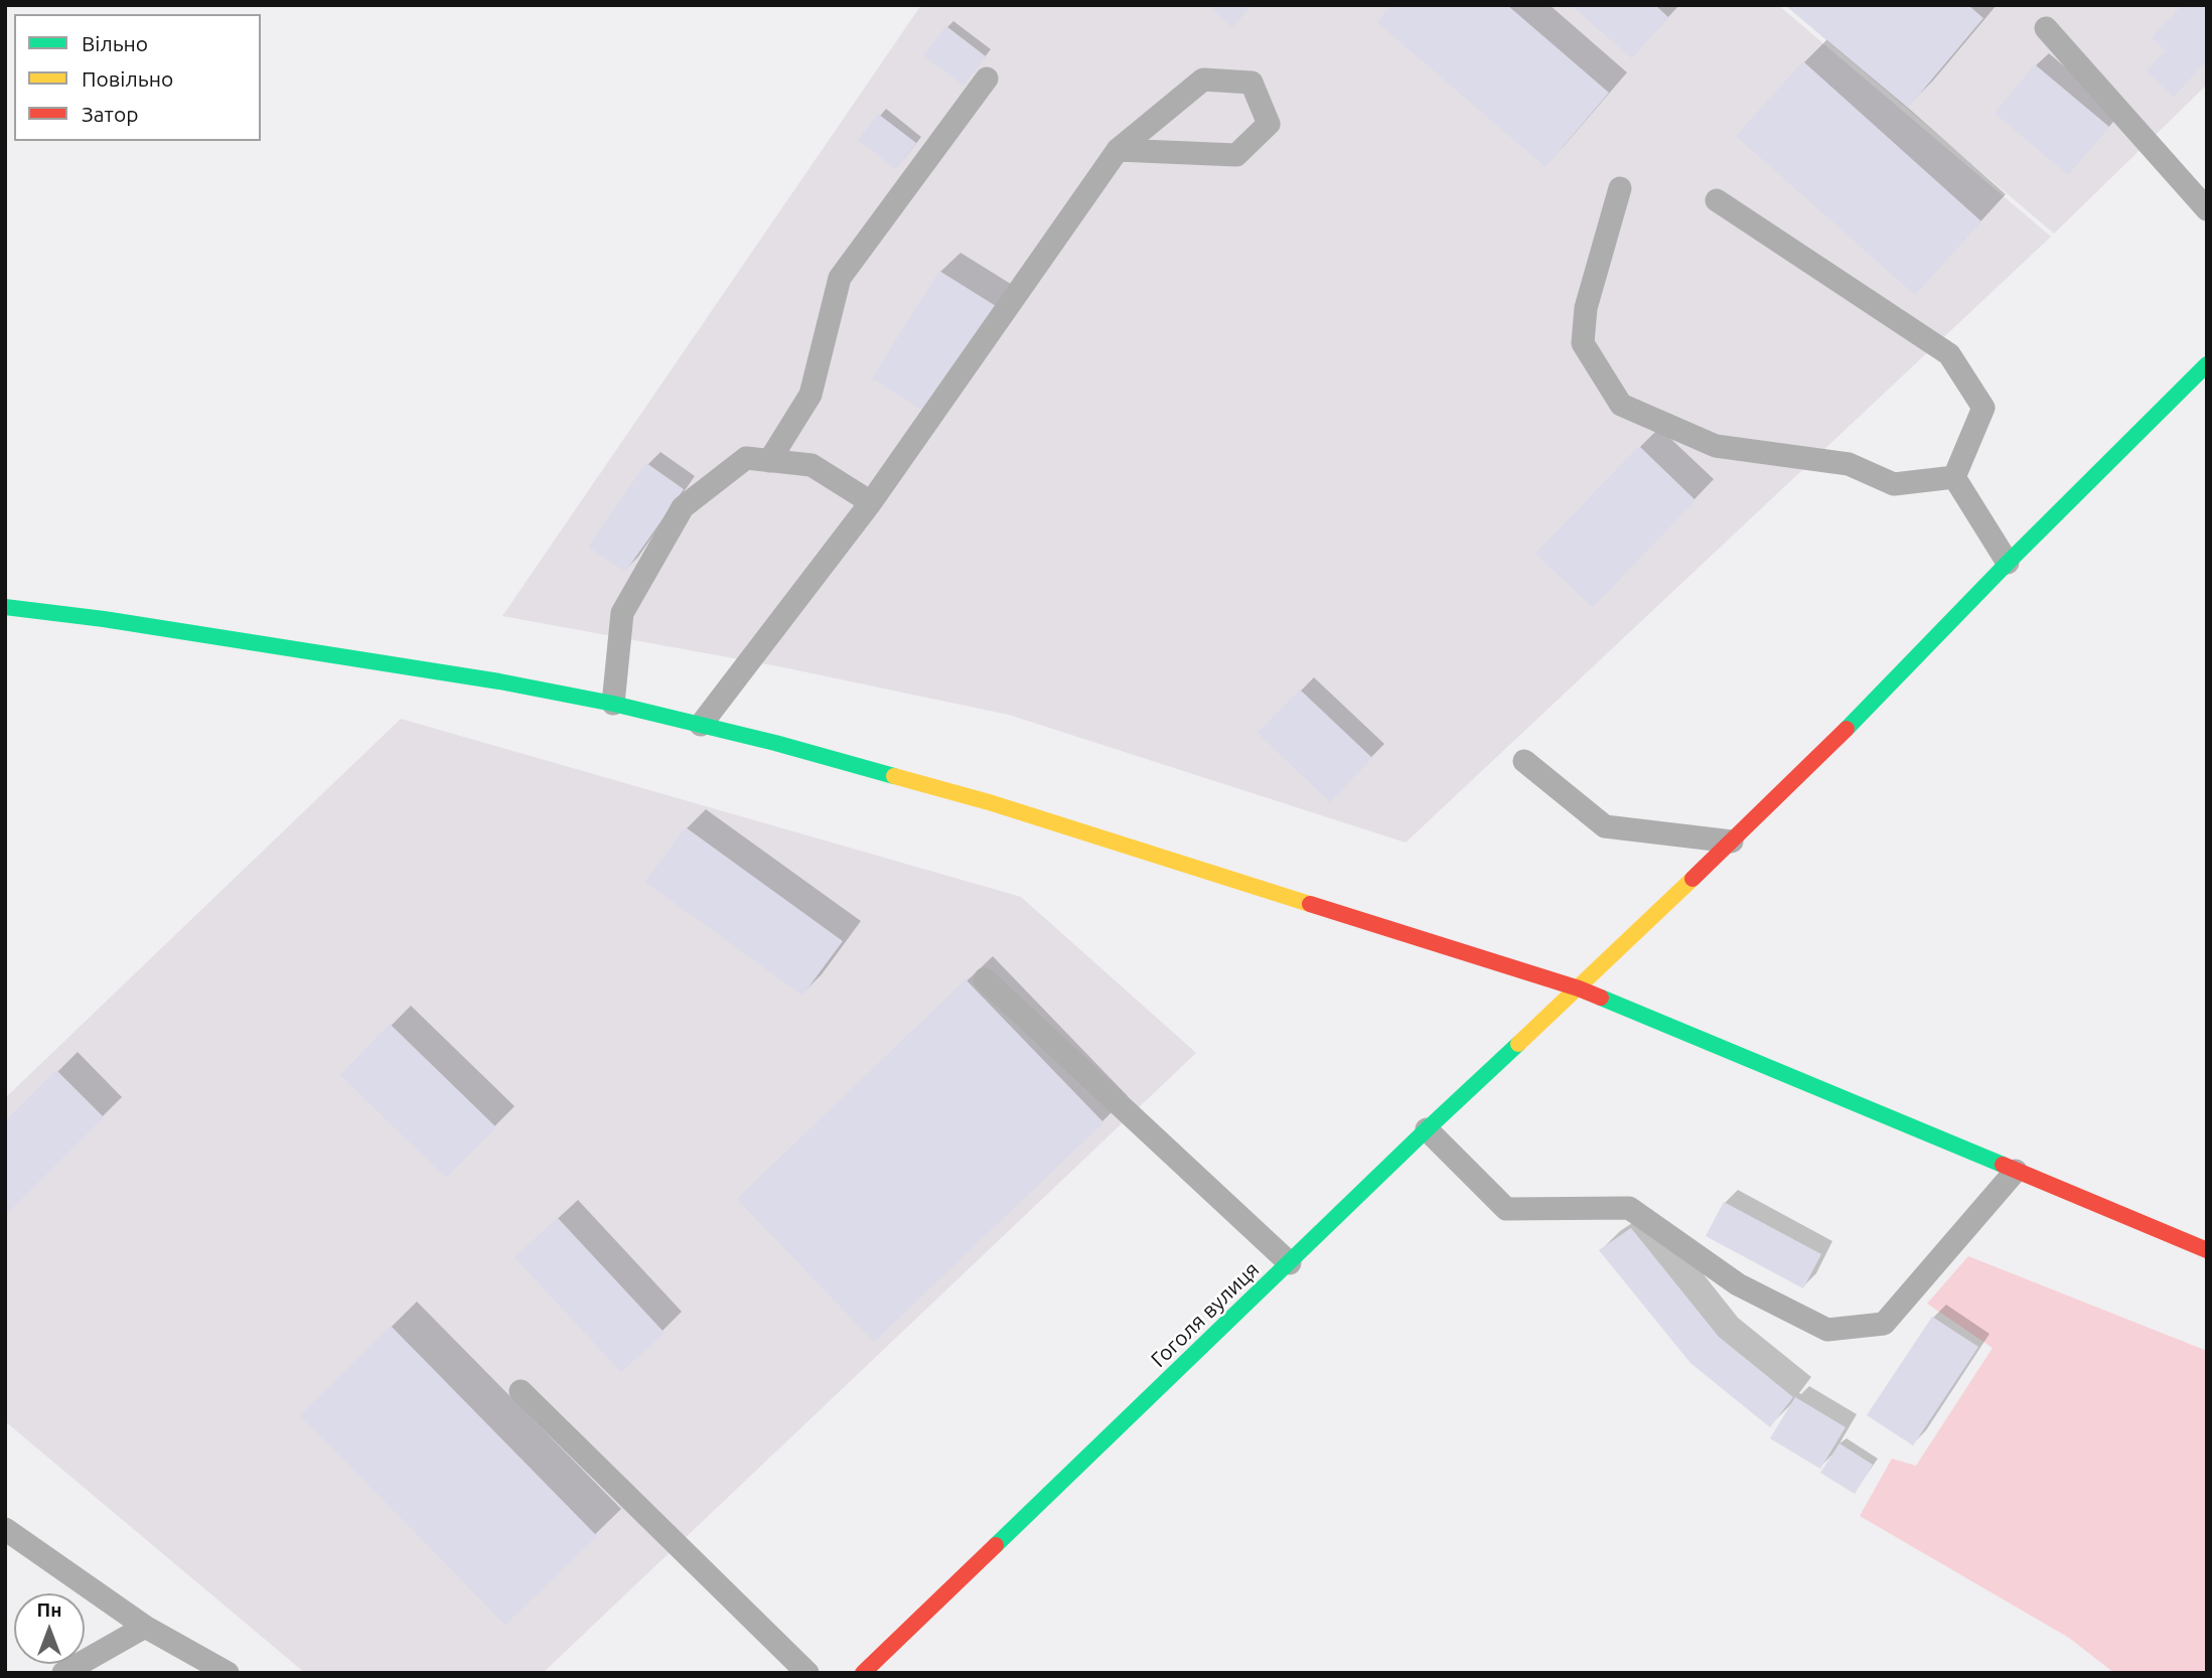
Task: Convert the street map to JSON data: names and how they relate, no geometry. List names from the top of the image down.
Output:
{
  "streets": {
    "main road": ["Гоголя вулиця"]
  },
  "legend": ["Вільно", "Повільно", "Затор"],
  "north": "top"
}
